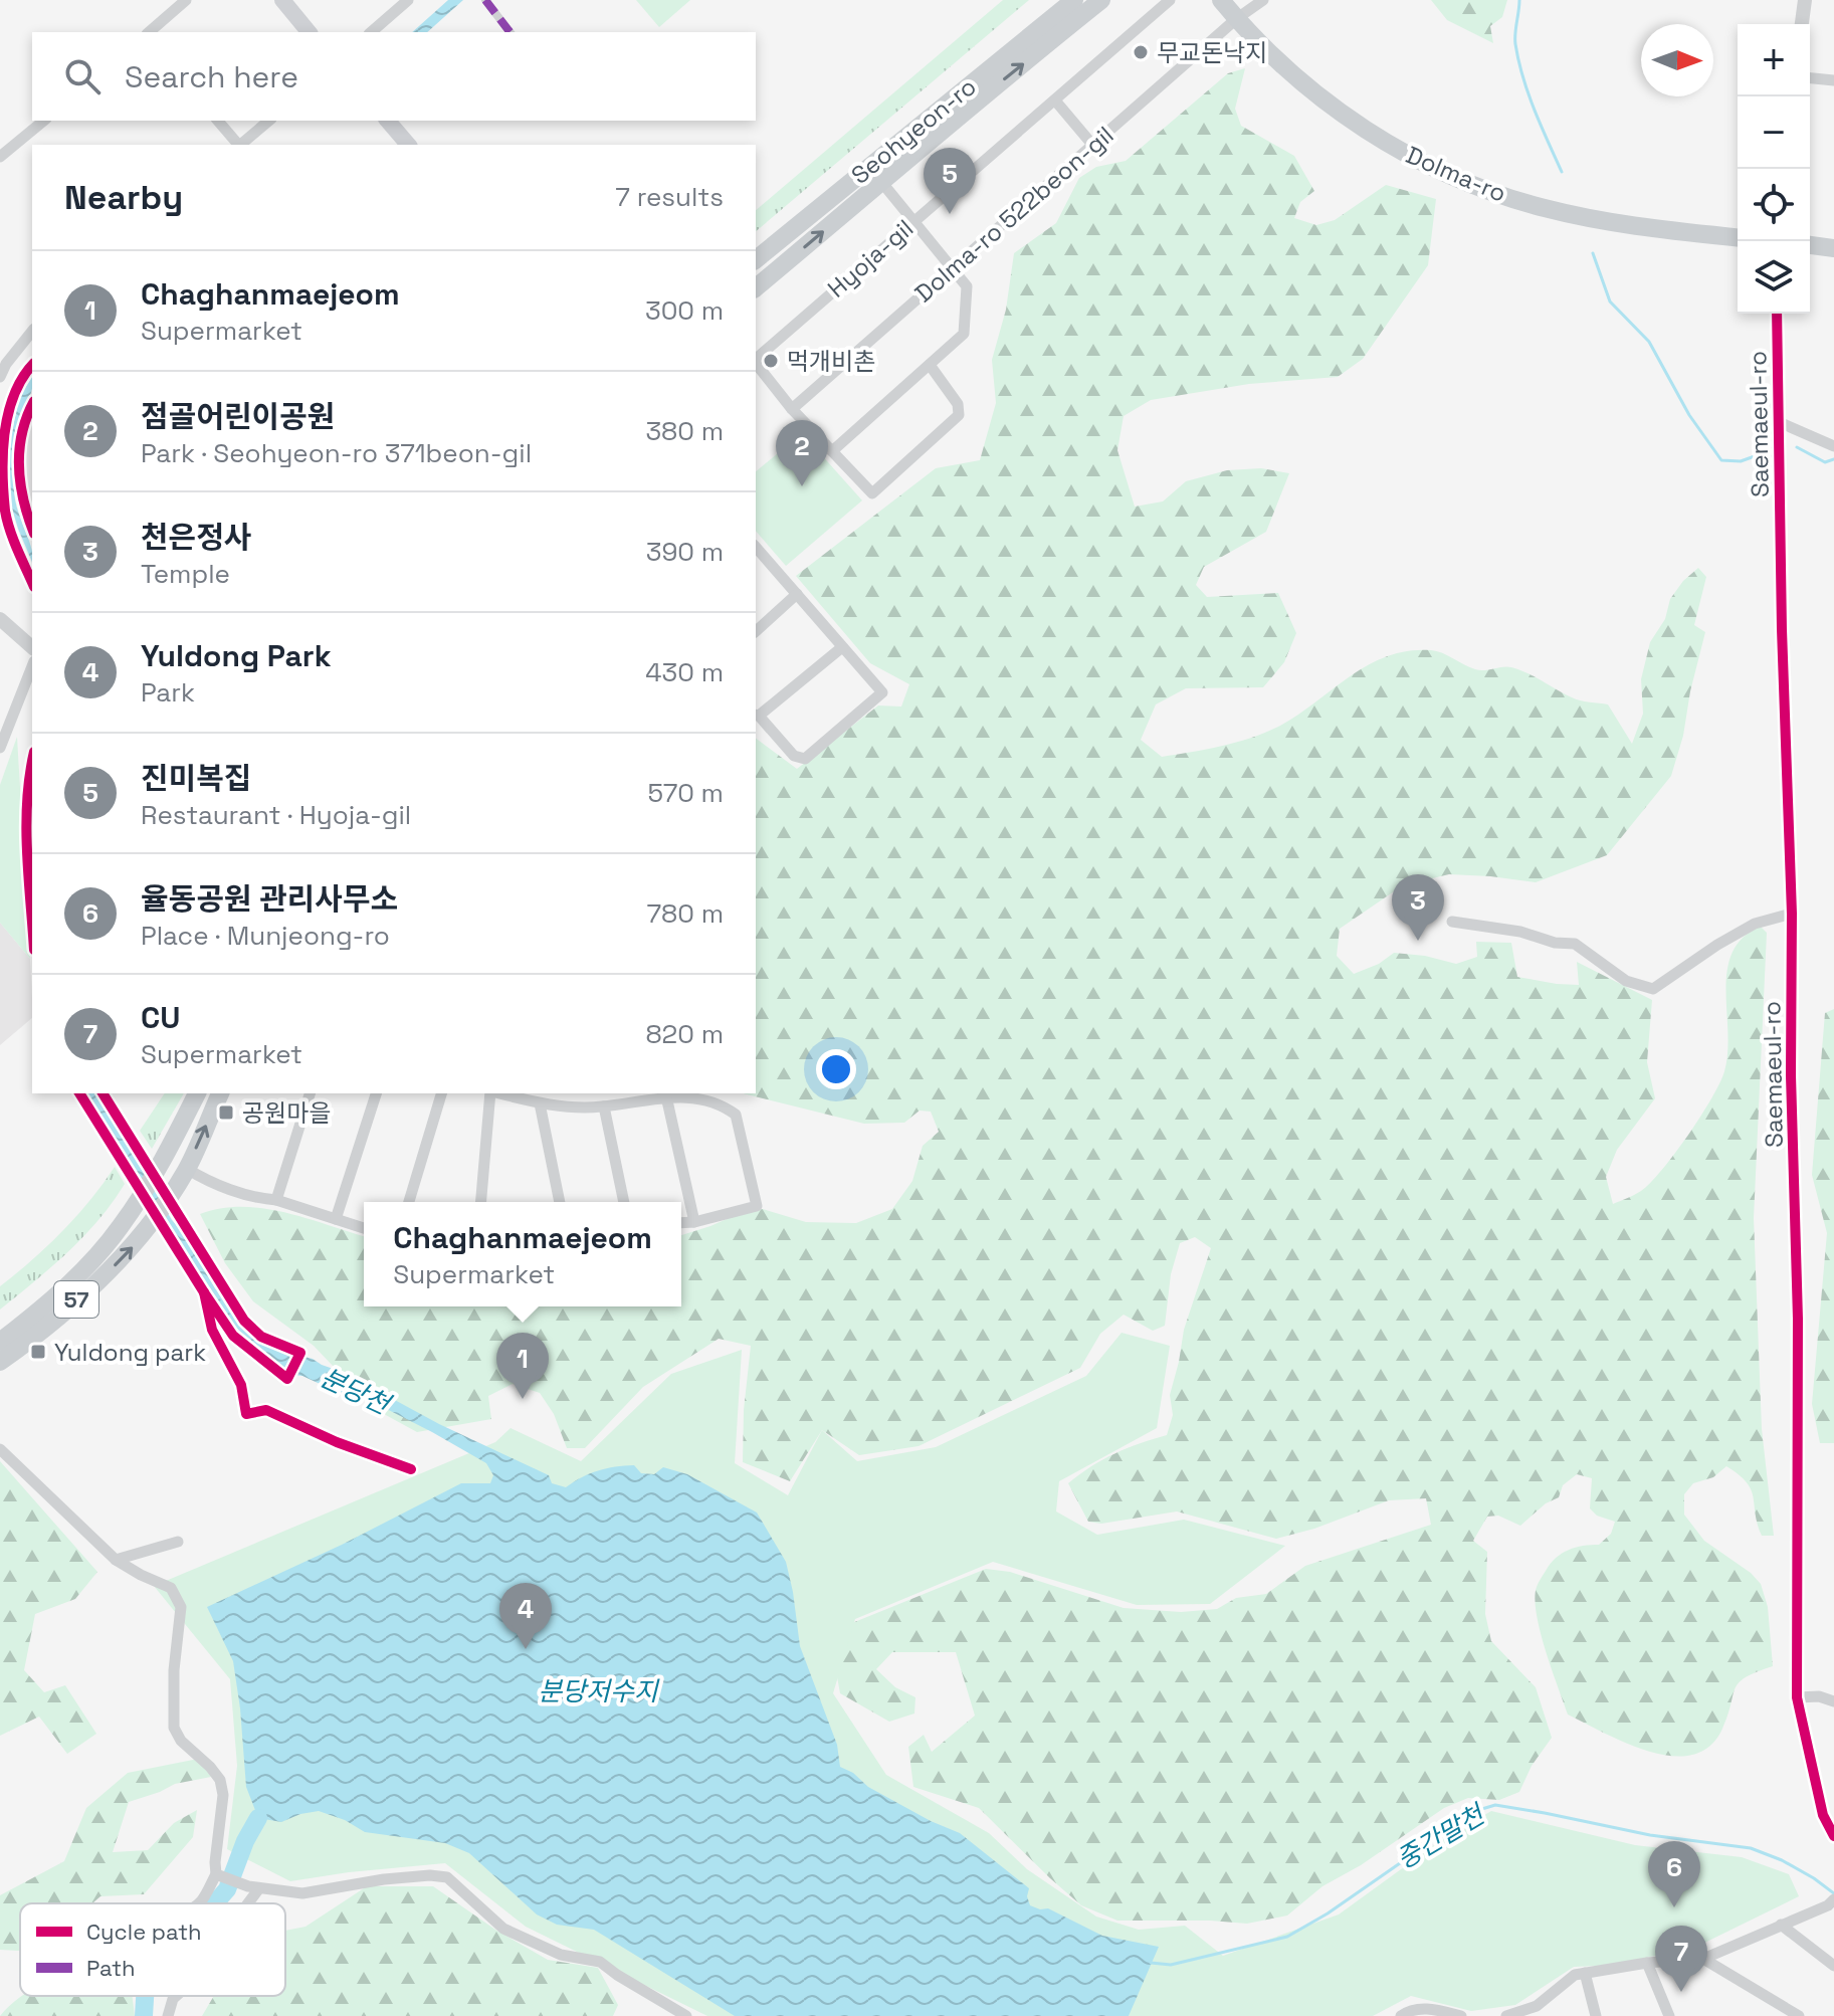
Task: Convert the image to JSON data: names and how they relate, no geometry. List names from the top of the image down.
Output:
{
  "streets": {
    "main road": ["Seohyeon-ro", "Dolma-ro", "57"],
    "street": ["Dolma-ro 522beon-gil", "Hyoja-gil", "Saemaeul-ro"]
  },
  "crossings": [
    ["Dolma-ro", "Dolma-ro 522beon-gil"]
  ],
  "water": ["분당천", "분당저수지", "중간말천"],
  "places": {
    "other": ["무교돈낙지", "먹개비촌"],
    "transit": ["공원마을", "Yuldong park"]
  },
  "legend": ["Cycle path", "Path"],
  "north": "right",
  "page": {
    "map_buttons": ["+", "−"],
    "search": "Search here",
    "heading": ["Nearby", "7 results"],
    "pins": [
      "5",
      "2",
      "3",
      "1",
      "4",
      "6",
      "7"
    ],
    "list": [
      {
        "mark": "1",
        "name": "Chaghanmaejeom",
        "note": "Supermarket",
        "value": "300 m"
      },
      {
        "mark": "2",
        "name": "점골어린이공원",
        "note": "Park · Seohyeon-ro 371beon-gil",
        "value": "380 m"
      },
      {
        "mark": "3",
        "name": "천은정사",
        "note": "Temple",
        "value": "390 m"
      },
      {
        "mark": "4",
        "name": "Yuldong Park",
        "note": "Park",
        "value": "430 m"
      },
      {
        "mark": "5",
        "name": "진미복집",
        "note": "Restaurant · Hyoja-gil",
        "value": "570 m"
      },
      {
        "mark": "6",
        "name": "율동공원 관리사무소",
        "note": "Place · Munjeong-ro",
        "value": "780 m"
      },
      {
        "mark": "7",
        "name": "CU",
        "note": "Supermarket",
        "value": "820 m"
      }
    ],
    "popup": ["Chaghanmaejeom", "Supermarket"]
  }
}
